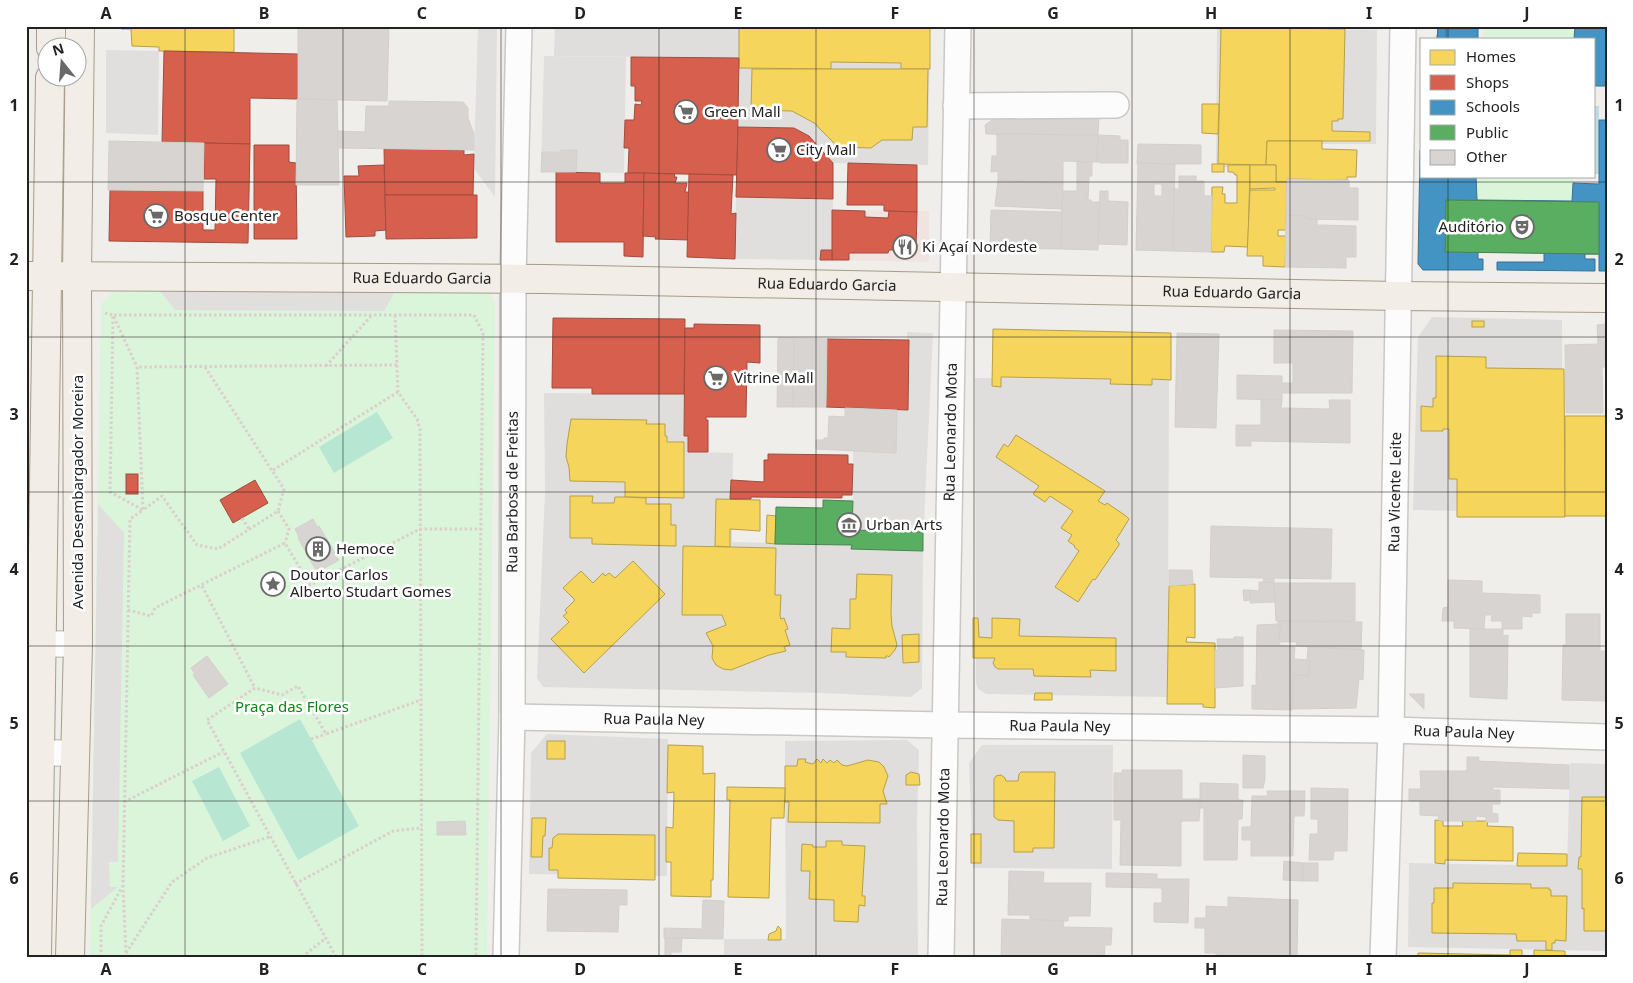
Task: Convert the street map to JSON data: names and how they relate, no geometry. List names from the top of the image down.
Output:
{
  "streets": {
    "main road": ["Rua Eduardo Garcia", "Avenida Desembargador Moreira"],
    "street": [
      "Rua Leonardo Mota",
      "Rua Barbosa de Freitas",
      "Rua Vicente Leite",
      "Rua Paula Ney"
    ]
  },
  "crossings": [
    ["Rua Eduardo Garcia", "Rua Leonardo Mota"],
    ["Rua Eduardo Garcia", "Rua Barbosa de Freitas"],
    ["Rua Eduardo Garcia", "Avenida Desembargador Moreira"],
    ["Rua Eduardo Garcia", "Rua Vicente Leite"],
    ["Rua Leonardo Mota", "Rua Paula Ney"],
    ["Rua Barbosa de Freitas", "Rua Paula Ney"],
    ["Rua Vicente Leite", "Rua Paula Ney"]
  ],
  "parks": ["Praça das Flores"],
  "places": {
    "supermarket": [
      "Green Mall",
      "City Mall",
      "Bosque Center",
      "Vitrine Mall"
    ],
    "theatre": ["Auditório"],
    "restaurant": ["Ki Açaí Nordeste"],
    "museum": ["Urban Arts"],
    "building": ["Hemoce"],
    "place": ["Doutor Carlos Alberto Studart Gomes"]
  },
  "legend": [
    "Homes",
    "Shops",
    "Schools",
    "Public",
    "Other"
  ],
  "north": "top",
  "grid": {
    "columns": [
      "A",
      "B",
      "C",
      "D",
      "E",
      "F",
      "G",
      "H",
      "I",
      "J"
    ],
    "rows": [
      "1",
      "2",
      "3",
      "4",
      "5",
      "6"
    ]
  }
}
